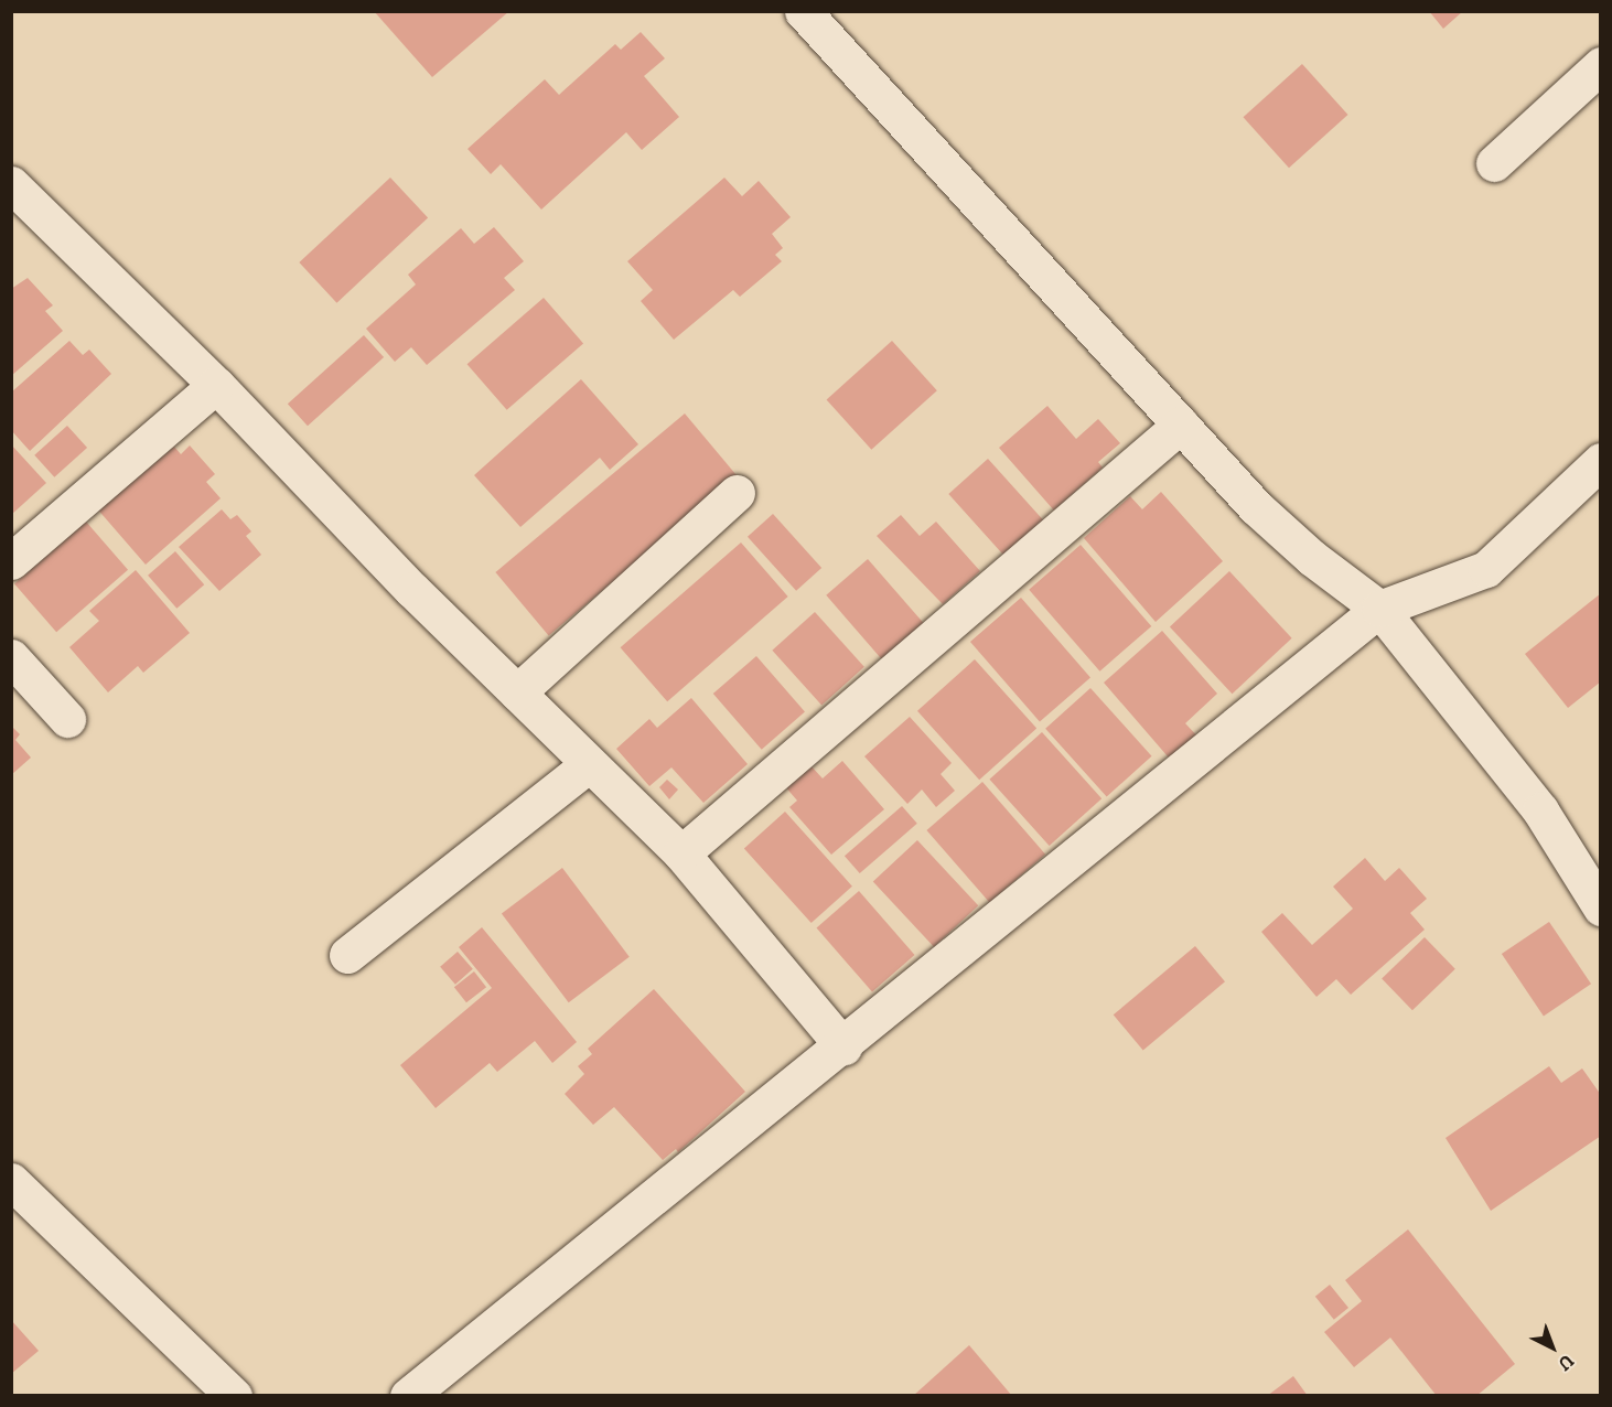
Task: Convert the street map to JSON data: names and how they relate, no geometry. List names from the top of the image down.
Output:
{
  "north": "bottom right"
}
